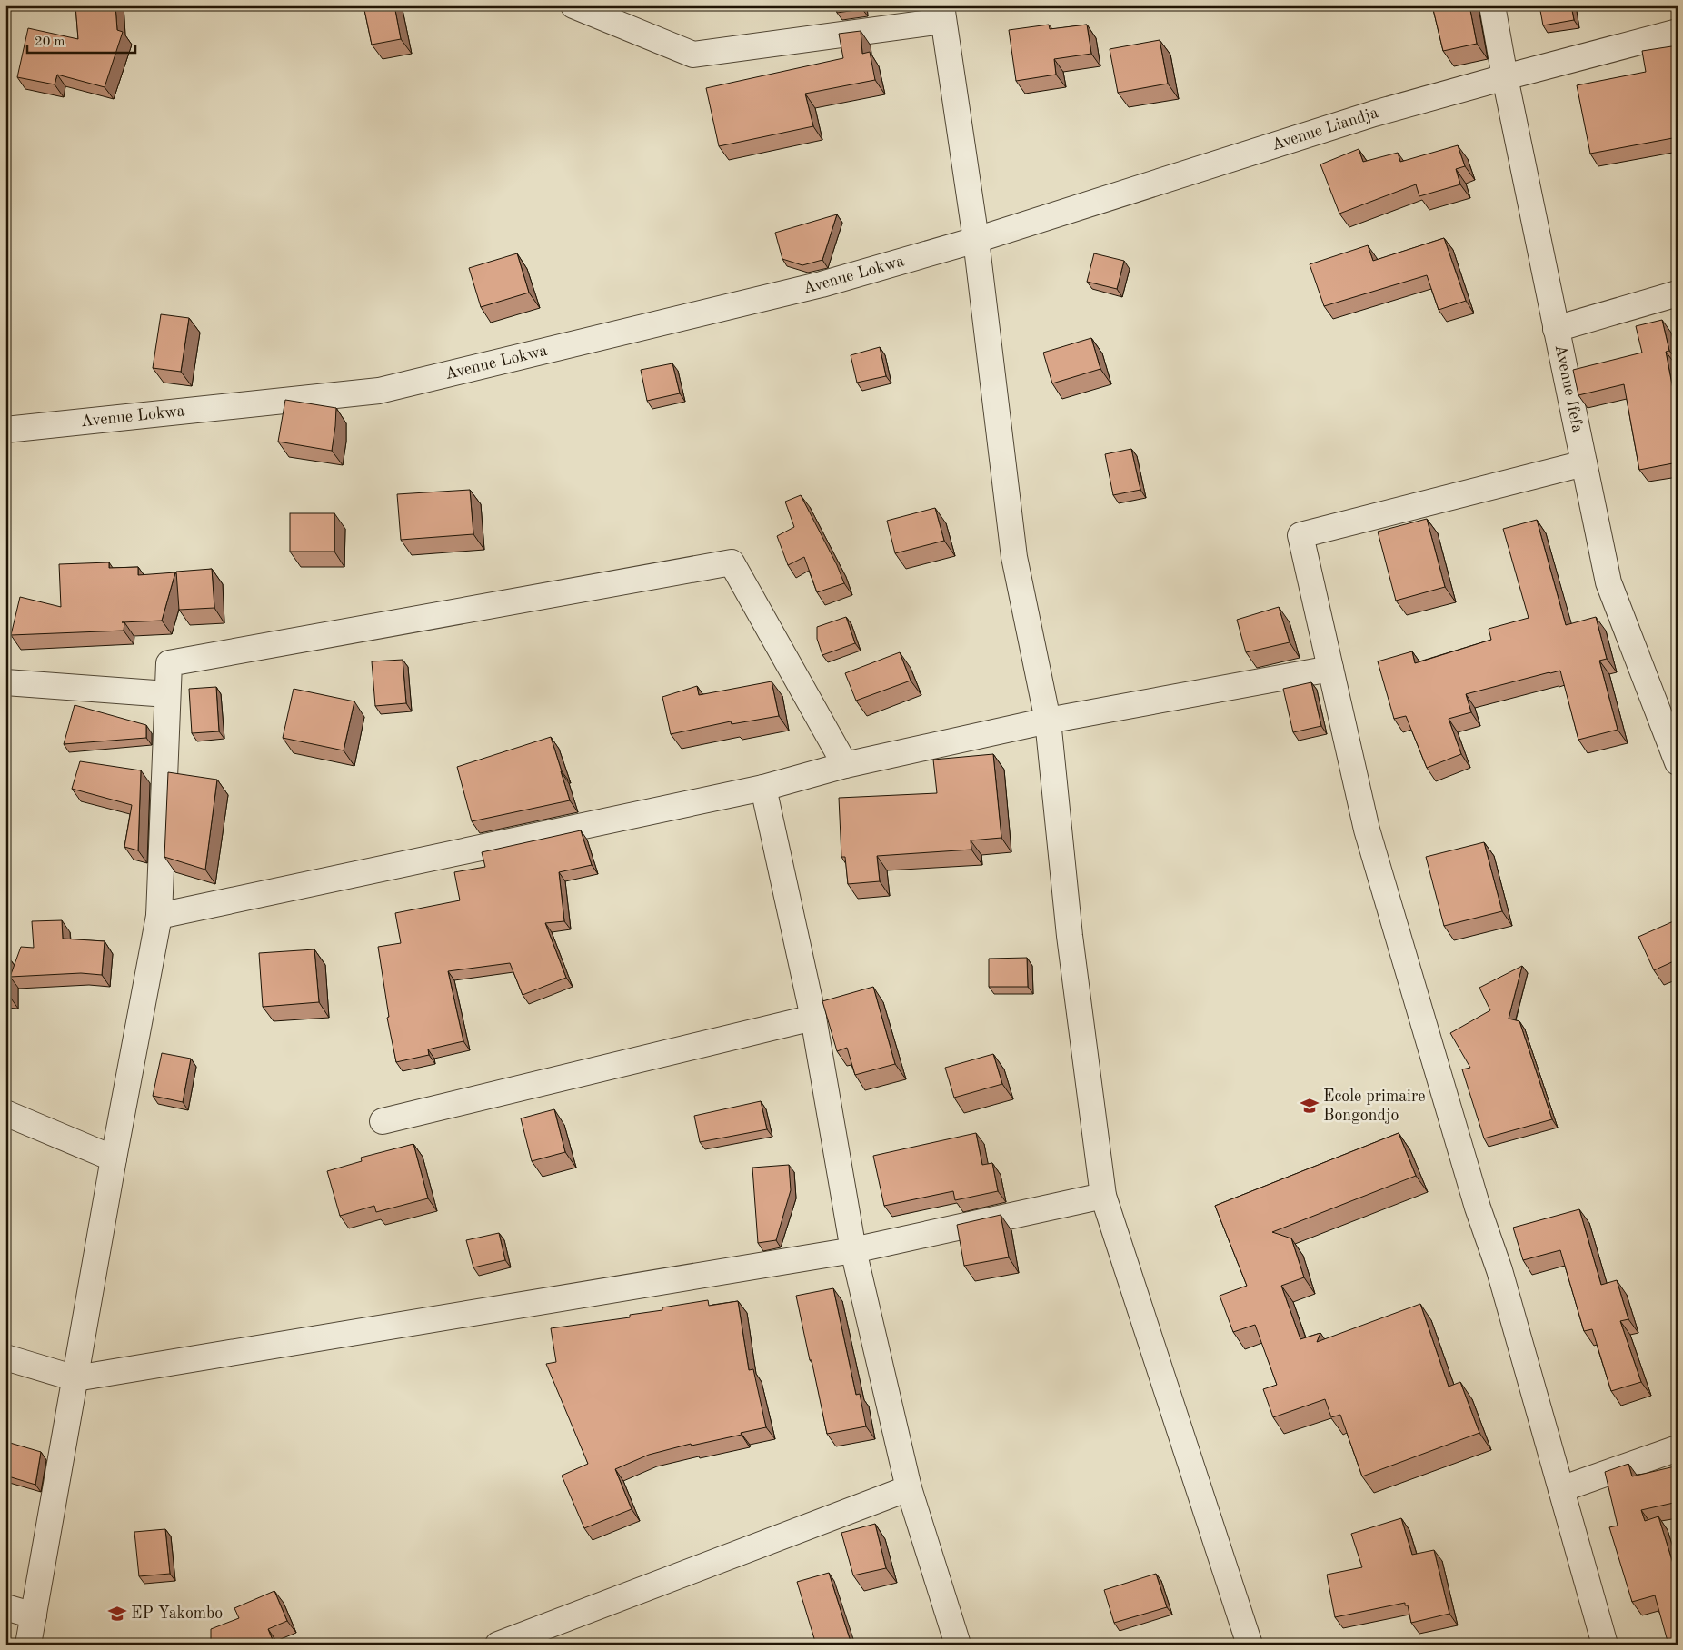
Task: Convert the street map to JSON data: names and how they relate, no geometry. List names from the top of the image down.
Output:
{
  "streets": {
    "street": ["Avenue Liandja", "Avenue Lokwa", "Avenue Ifefa"]
  },
  "crossings": [
    ["Avenue Liandja", "Avenue Lokwa"],
    ["Avenue Liandja", "Avenue Ifefa"]
  ],
  "places": {
    "school or university": ["Ecole primaire Bongondjo", "EP Yakombo"]
  },
  "scale_bar": "20 m"
}
